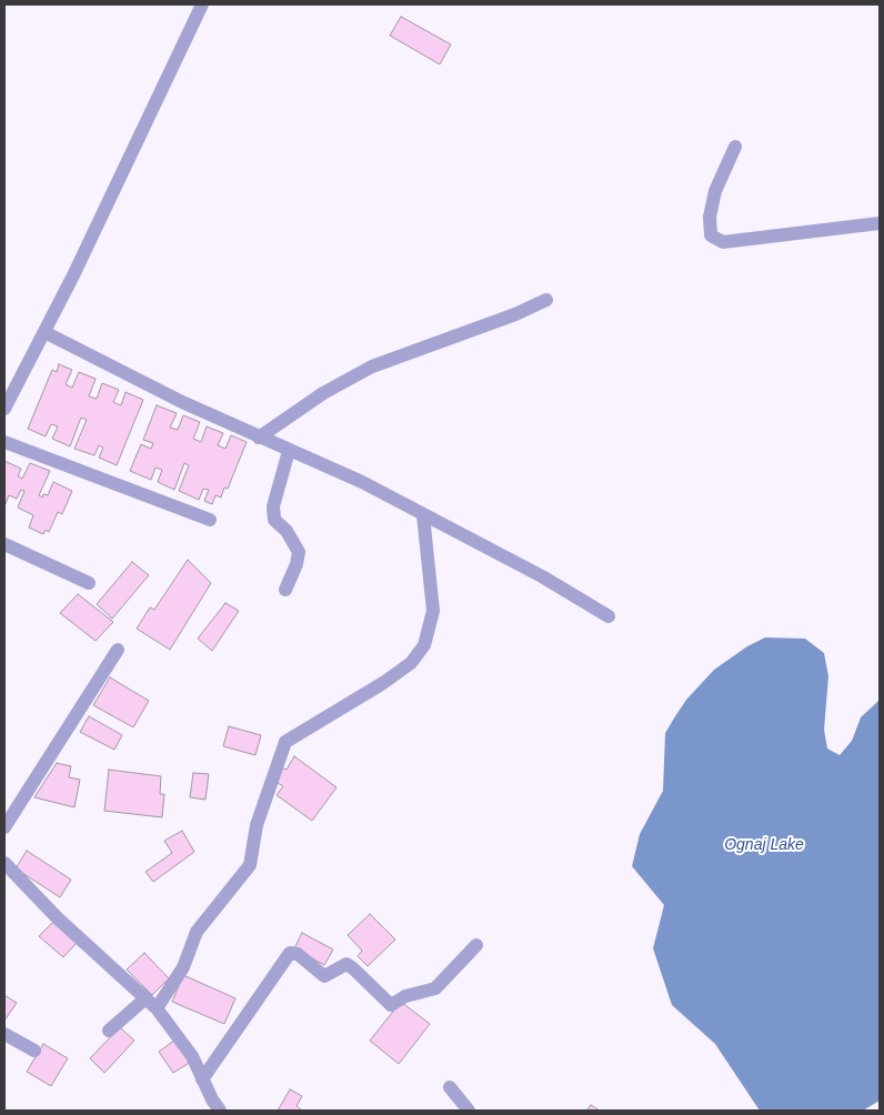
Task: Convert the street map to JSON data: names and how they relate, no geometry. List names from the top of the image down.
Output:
{
  "water": ["Ognaj Lake"]
}
